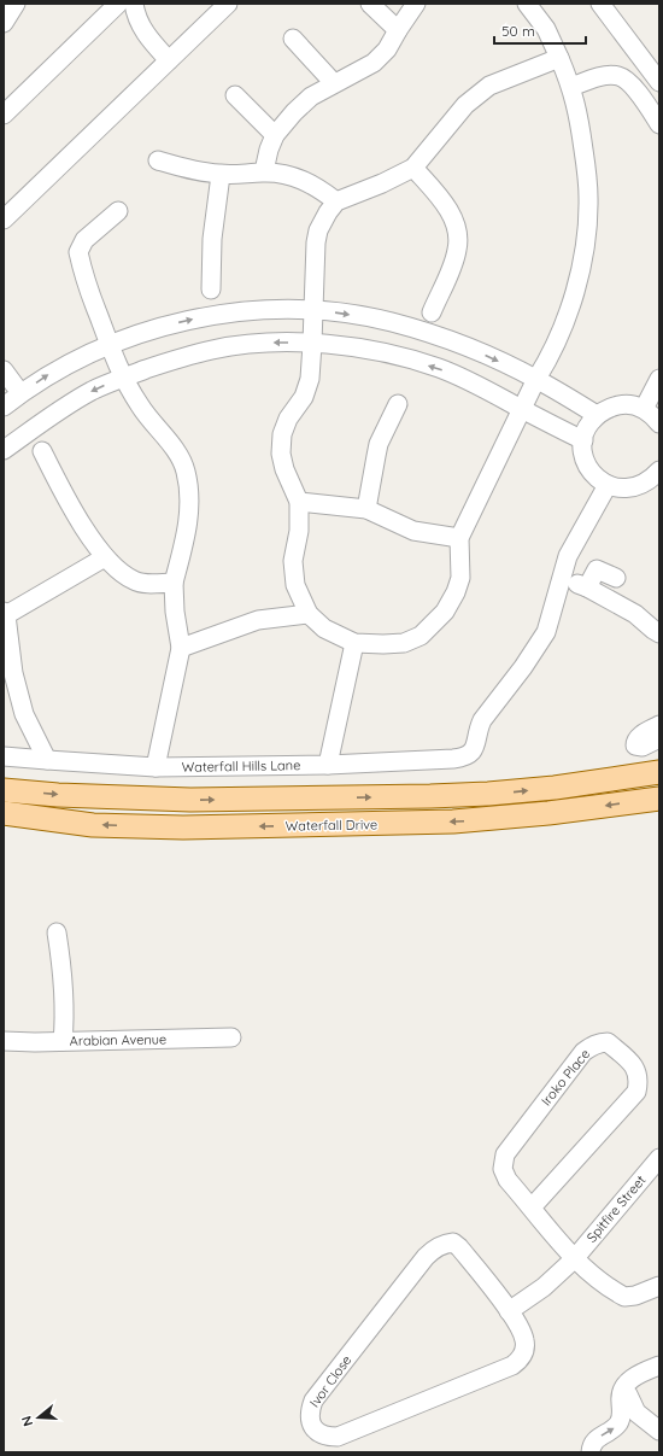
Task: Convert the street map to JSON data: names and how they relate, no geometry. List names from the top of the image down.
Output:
{
  "streets": {
    "main road": ["Waterfall Drive"],
    "street": [
      "Waterfall Hills Lane",
      "Arabian Avenue",
      "Iroko Place",
      "Spitfire Street",
      "Ivor Close"
    ]
  },
  "crossings": [
    ["Iroko Place", "Spitfire Street"]
  ],
  "scale_bar": "50 m",
  "north": "left"
}
